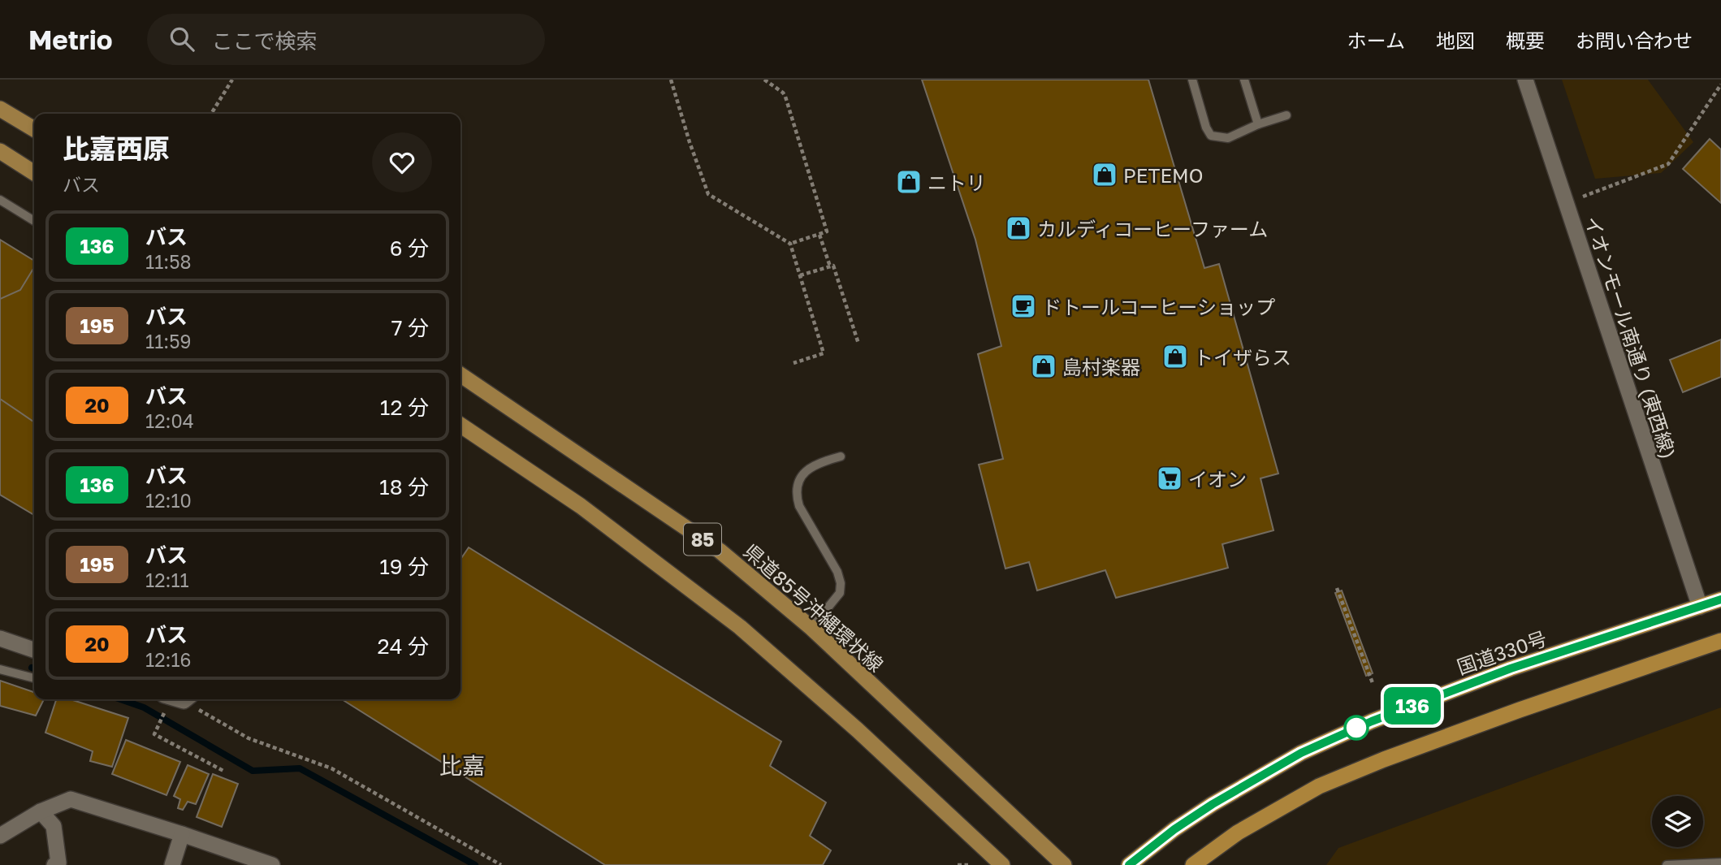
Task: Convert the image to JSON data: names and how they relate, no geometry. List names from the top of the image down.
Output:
{
  "streets": {
    "highway": ["国道330号"],
    "main road": ["85", "県道85号沖縄環状線"],
    "street": ["イオンモール南通り (東西線)"]
  },
  "crossings": [
    ["イオンモール南通り (東西線)", "国道330号"]
  ],
  "districts": ["比嘉"],
  "places": {
    "shop": [
      "PETEMO",
      "ニトリ",
      "カルディコーヒーファーム",
      "トイザらス",
      "島村楽器"
    ],
    "cafe": ["ドトールコーヒーショップ"],
    "supermarket": ["イオン"]
  },
  "lines": ["bus line 136"],
  "page": {
    "header": "Metrio",
    "search": "ここで検索",
    "nav": [
      "ホーム",
      "地図",
      "概要",
      "お問い合わせ"
    ],
    "on_map": "136",
    "heading": ["比嘉西原", "バス"],
    "list": [
      {
        "mark": "136",
        "name": "バス",
        "note": "11:58",
        "value": "6 分"
      },
      {
        "mark": "195",
        "name": "バス",
        "note": "11:59",
        "value": "7 分"
      },
      {
        "mark": "20",
        "name": "バス",
        "note": "12:04",
        "value": "12 分"
      },
      {
        "mark": "136",
        "name": "バス",
        "note": "12:10",
        "value": "18 分"
      },
      {
        "mark": "195",
        "name": "バス",
        "note": "12:11",
        "value": "19 分"
      },
      {
        "mark": "20",
        "name": "バス",
        "note": "12:16",
        "value": "24 分"
      }
    ]
  }
}
